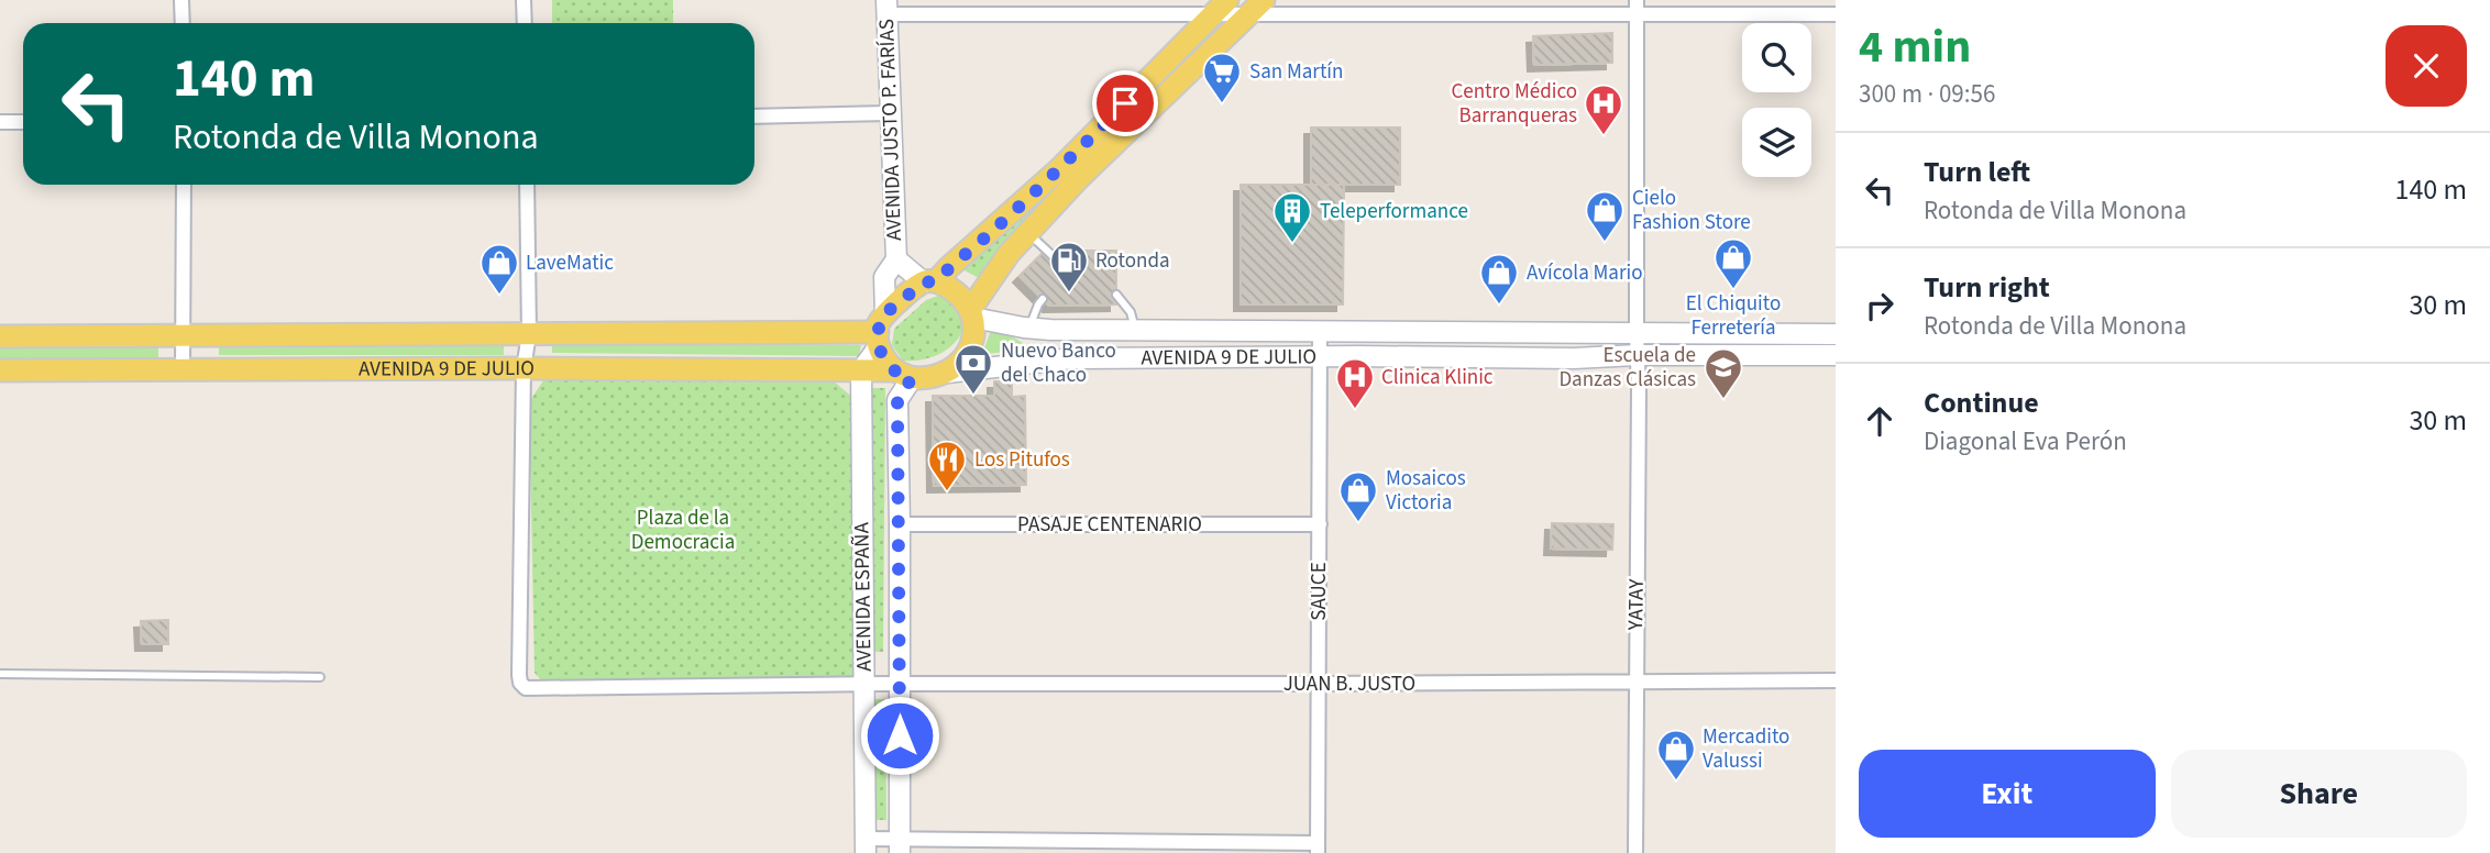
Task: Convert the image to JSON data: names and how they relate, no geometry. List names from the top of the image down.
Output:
{
  "streets": {
    "main road": ["AVENIDA JUSTO P. FARÍAS", "AVENIDA 9 DE JULIO", "AVENIDA ESPAÑA"],
    "street": [
      "PASAJE CENTENARIO",
      "SAUCE",
      "YATAY",
      "JUAN B. JUSTO"
    ]
  },
  "crossings": [
    ["AVENIDA JUSTO P. FARÍAS", "AVENIDA 9 DE JULIO"],
    ["AVENIDA JUSTO P. FARÍAS", "AVENIDA ESPAÑA"],
    ["AVENIDA 9 DE JULIO", "SAUCE"],
    ["AVENIDA 9 DE JULIO", "AVENIDA ESPAÑA"],
    ["AVENIDA 9 DE JULIO", "YATAY"],
    ["AVENIDA 9 DE JULIO", "JUAN B. JUSTO"],
    ["PASAJE CENTENARIO", "SAUCE"],
    ["PASAJE CENTENARIO", "AVENIDA ESPAÑA"],
    ["SAUCE", "JUAN B. JUSTO"],
    ["AVENIDA ESPAÑA", "JUAN B. JUSTO"],
    ["YATAY", "JUAN B. JUSTO"]
  ],
  "parks": ["Plaza de la Democracia"],
  "places": {
    "supermarket": ["San Martín"],
    "hospital": ["Centro Médico Barranqueras", "Clinica Klinic"],
    "shop": [
      "Cielo Fashion Store",
      "El Chiquito Ferretería",
      "LaveMatic",
      "Avícola Mario",
      "Mosaicos Victoria",
      "Mercadito Valussi"
    ],
    "building": ["Teleperformance"],
    "fuel station": ["Rotonda"],
    "bank": ["Nuevo Banco del Chaco"],
    "school or university": ["Escuela de Danzas Clásicas"],
    "restaurant": ["Los Pitufos"]
  },
  "page": {
    "heading": ["4 min", "300 m · 09:56"],
    "turn": ["140 m", "Rotonda de Villa Monona"],
    "list": [
      {
        "name": "Turn left",
        "note": "Rotonda de Villa Monona",
        "value": "140 m"
      },
      {
        "name": "Turn right",
        "note": "Rotonda de Villa Monona",
        "value": "30 m"
      },
      {
        "name": "Continue",
        "note": "Diagonal Eva Perón",
        "value": "30 m"
      }
    ],
    "buttons": ["Exit", "Share"]
  }
}
